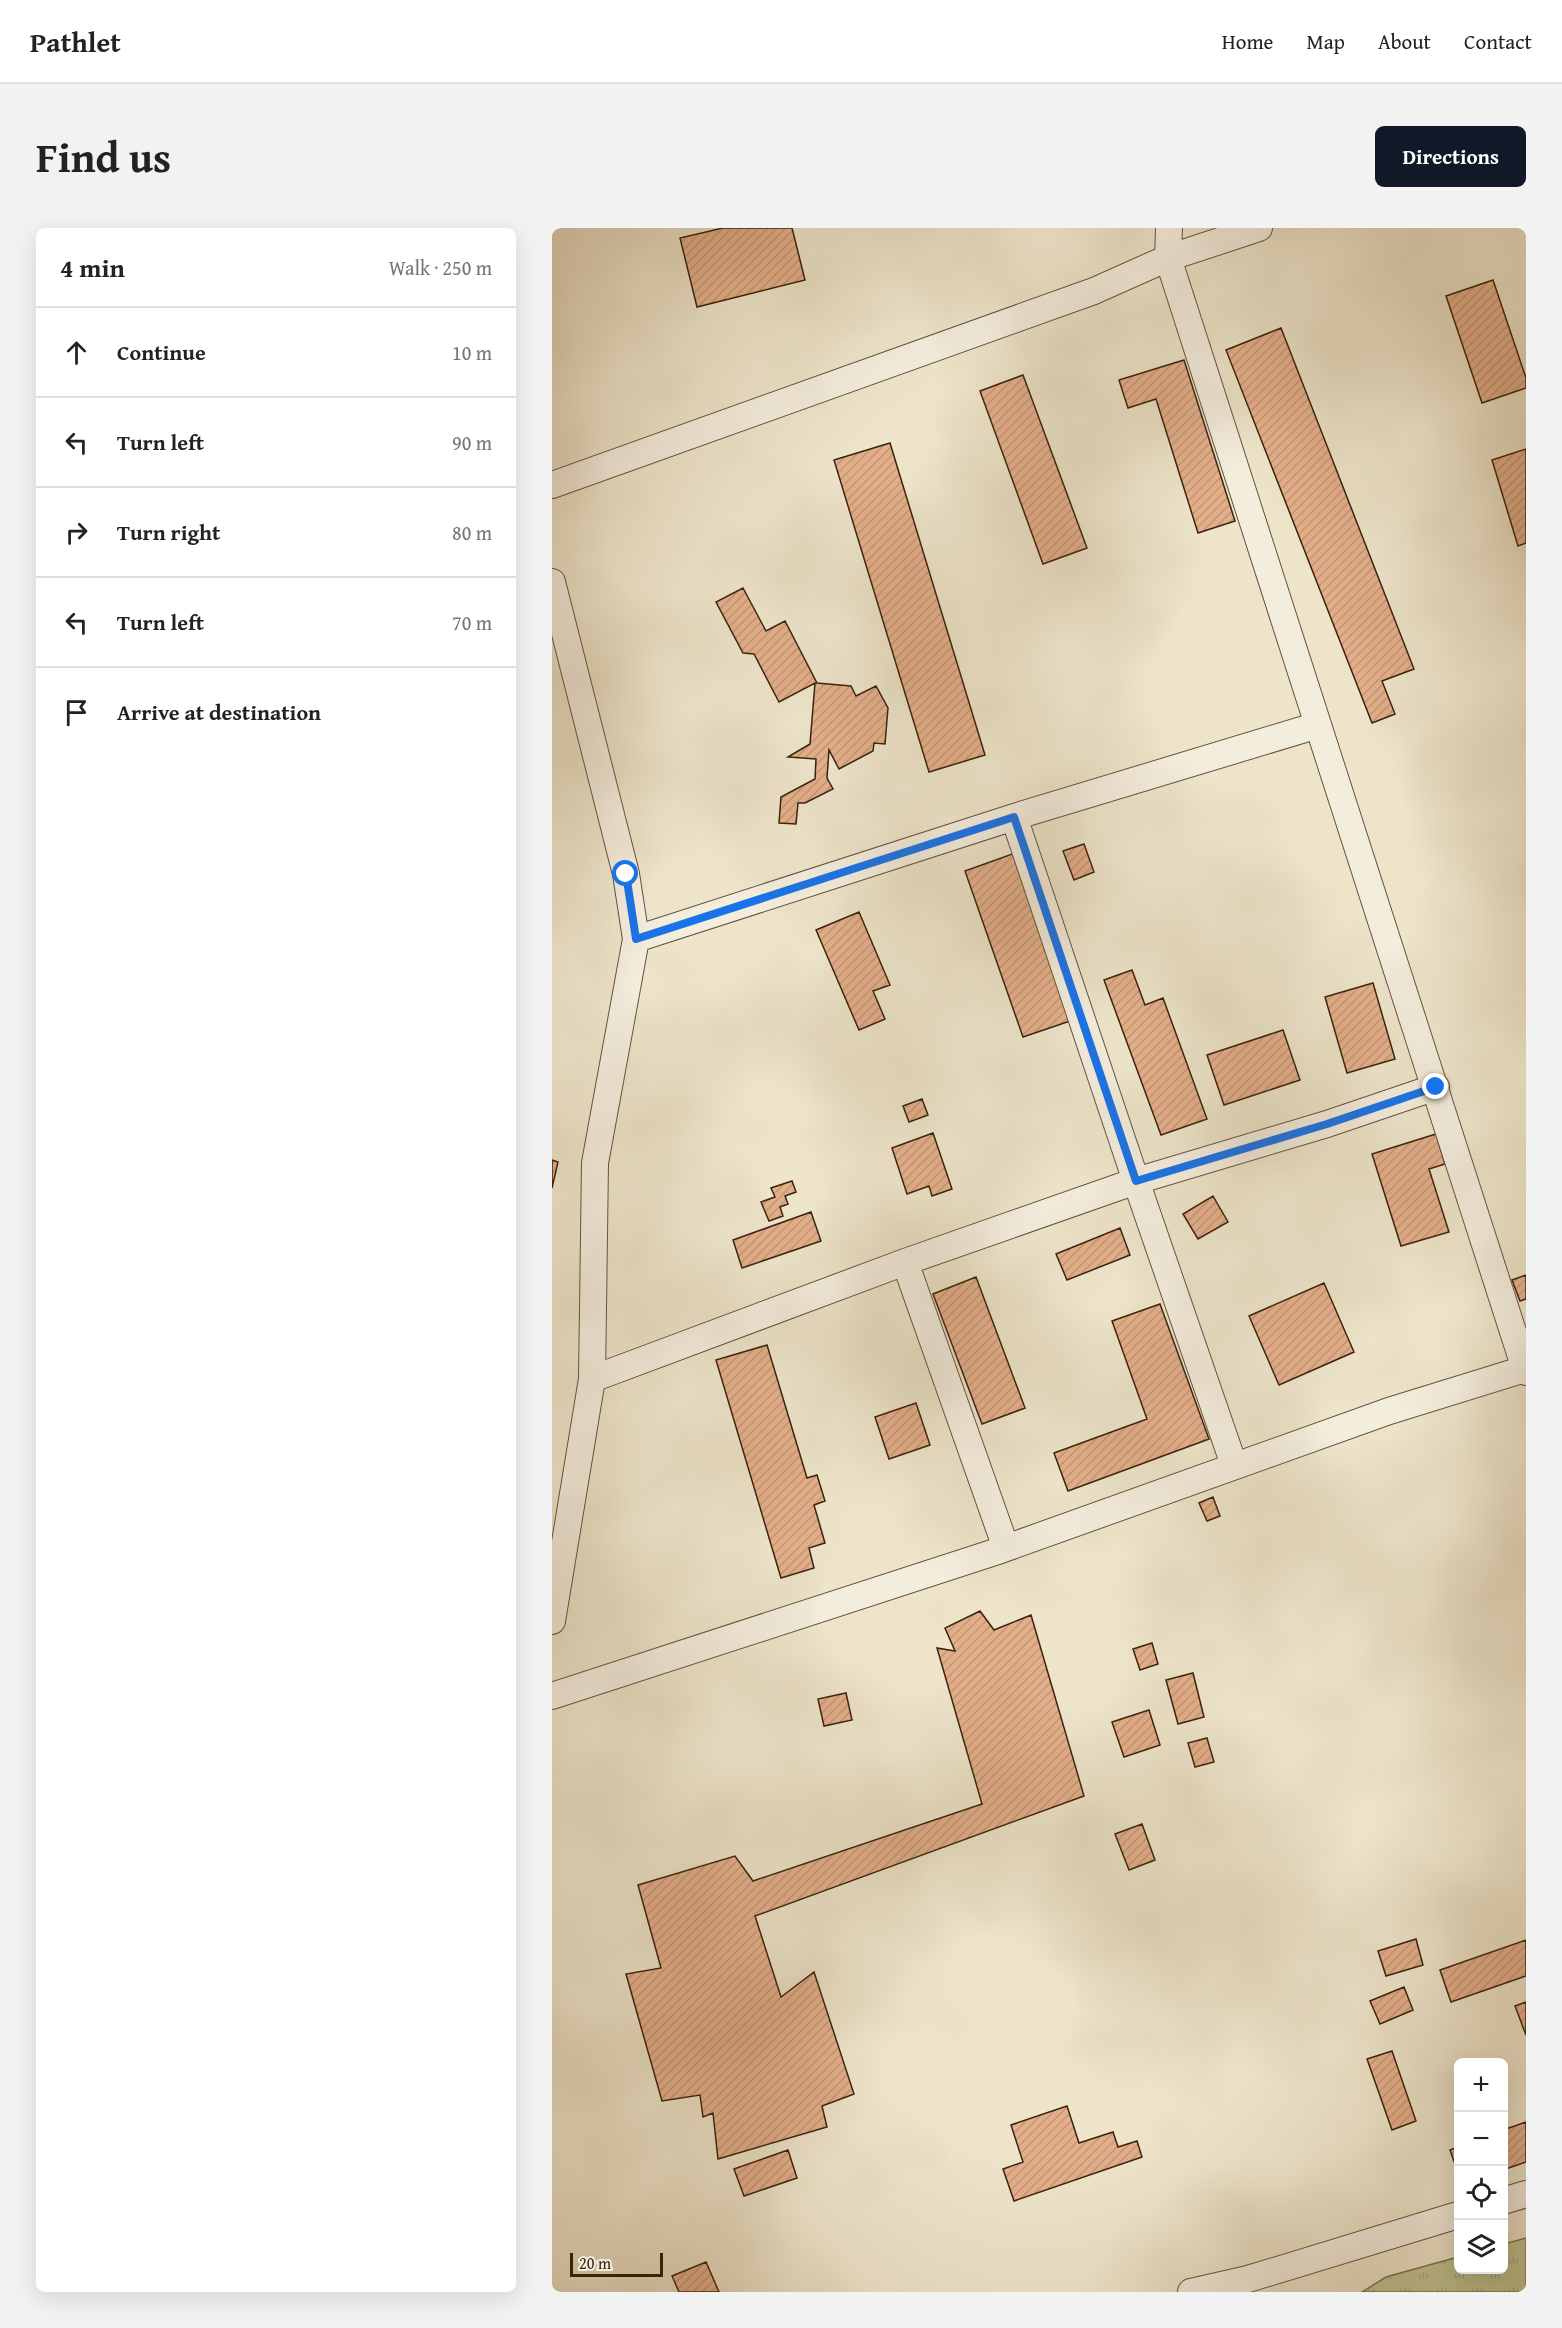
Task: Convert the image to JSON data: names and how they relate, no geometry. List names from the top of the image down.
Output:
{
  "scale_bar": "20 m",
  "page": {
    "header": "Pathlet",
    "nav": [
      "Home",
      "Map",
      "About",
      "Contact"
    ],
    "title": "Find us",
    "buttons": "Directions",
    "heading": ["4 min", "Walk · 250 m"],
    "list": [
      ["Continue", "10 m"],
      ["Turn left", "90 m"],
      ["Turn right", "80 m"],
      ["Turn left", "70 m"],
      "Arrive at destination"
    ],
    "map_buttons": ["+", "−"],
    "scale": "20 m"
  }
}
